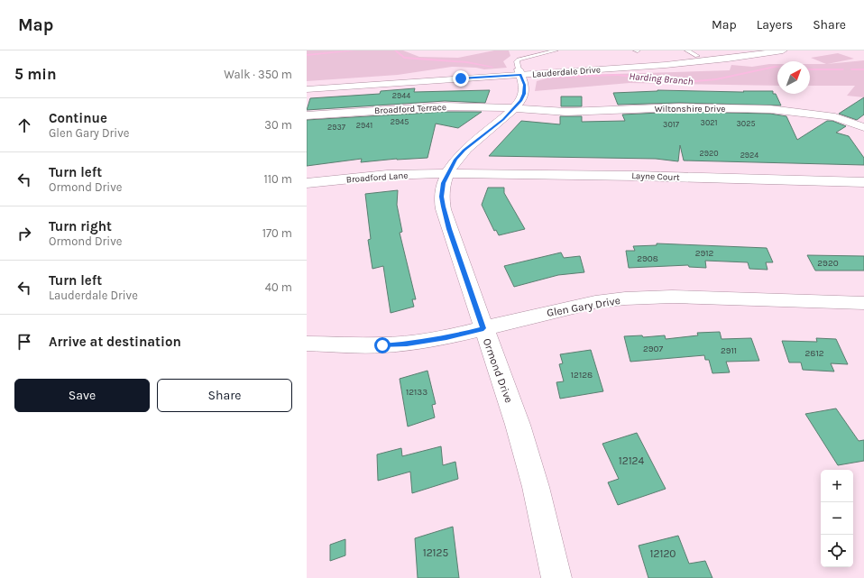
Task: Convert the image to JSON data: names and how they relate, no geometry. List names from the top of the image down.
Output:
{
  "streets": {
    "street": [
      "Lauderdale Drive",
      "Broadford Terrace",
      "Wiltonshire Drive",
      "Layne Court",
      "Broadford Lane",
      "Glen Gary Drive",
      "Ormond Drive"
    ]
  },
  "crossings": [
    ["Lauderdale Drive", "Ormond Drive"],
    ["Broadford Terrace", "Wiltonshire Drive"],
    ["Broadford Terrace", "Ormond Drive"],
    ["Wiltonshire Drive", "Ormond Drive"],
    ["Layne Court", "Broadford Lane"],
    ["Layne Court", "Ormond Drive"],
    ["Broadford Lane", "Ormond Drive"],
    ["Glen Gary Drive", "Ormond Drive"]
  ],
  "water": ["Harding Branch"],
  "house_numbers": [
    "2944",
    "2945",
    "3021",
    "3025",
    "3017",
    "2941",
    "2937",
    "2920",
    "2924",
    "2912",
    "2908",
    "2920",
    "2907",
    "2911",
    "2812",
    "12128",
    "12133",
    "12124",
    "12125",
    "12120"
  ],
  "north": "top right",
  "page": {
    "header": "Map",
    "nav": ["Map", "Layers", "Share"],
    "heading": ["5 min", "Walk · 350 m"],
    "list": [
      ["Continue", "Glen Gary Drive", "30 m"],
      ["Turn left", "Ormond Drive", "110 m"],
      ["Turn right", "Ormond Drive", "170 m"],
      ["Turn left", "Lauderdale Drive", "40 m"],
      "Arrive at destination"
    ],
    "buttons": ["Save", "Share"],
    "map_buttons": ["+", "−"]
  }
}
